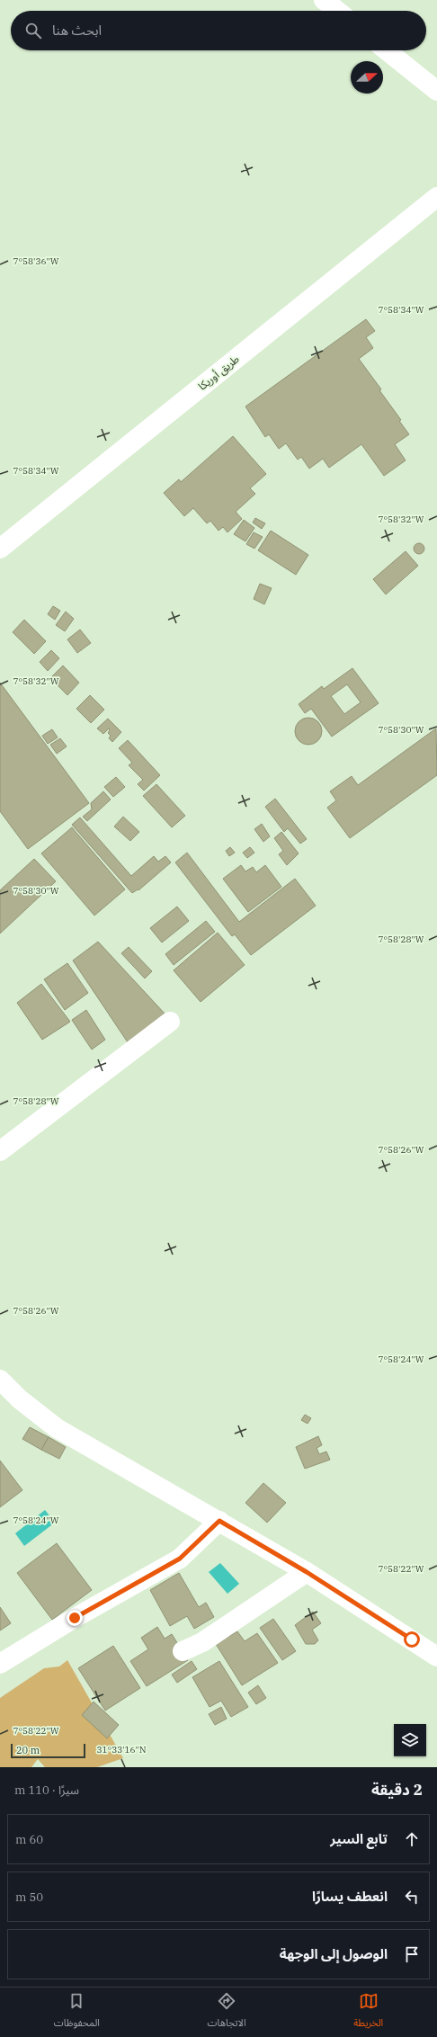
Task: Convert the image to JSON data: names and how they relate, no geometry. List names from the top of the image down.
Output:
{
  "streets": {
    "street": ["طريق أوريكا"]
  },
  "scale_bar": "20 m",
  "north": "right",
  "page": {
    "search": "ابحث هنا",
    "scale": "20 m",
    "heading": ["2 دقيقة", "سيرًا · 110 m"],
    "list": [
      ["تابع السير", "60 m"],
      ["انعطف يسارًا", "50 m"],
      "الوصول إلى الوجهة"
    ],
    "nav": ["الخريطة", "الاتجاهات", "المحفوظات"]
  },
  "coordinates": [
    "7°58'36\"W",
    "7°58'34\"W",
    "7°58'32\"W",
    "7°58'30\"W",
    "7°58'28\"W",
    "7°58'26\"W",
    "7°58'24\"W",
    "7°58'22\"W",
    "31°33'16\"N"
  ]
}
